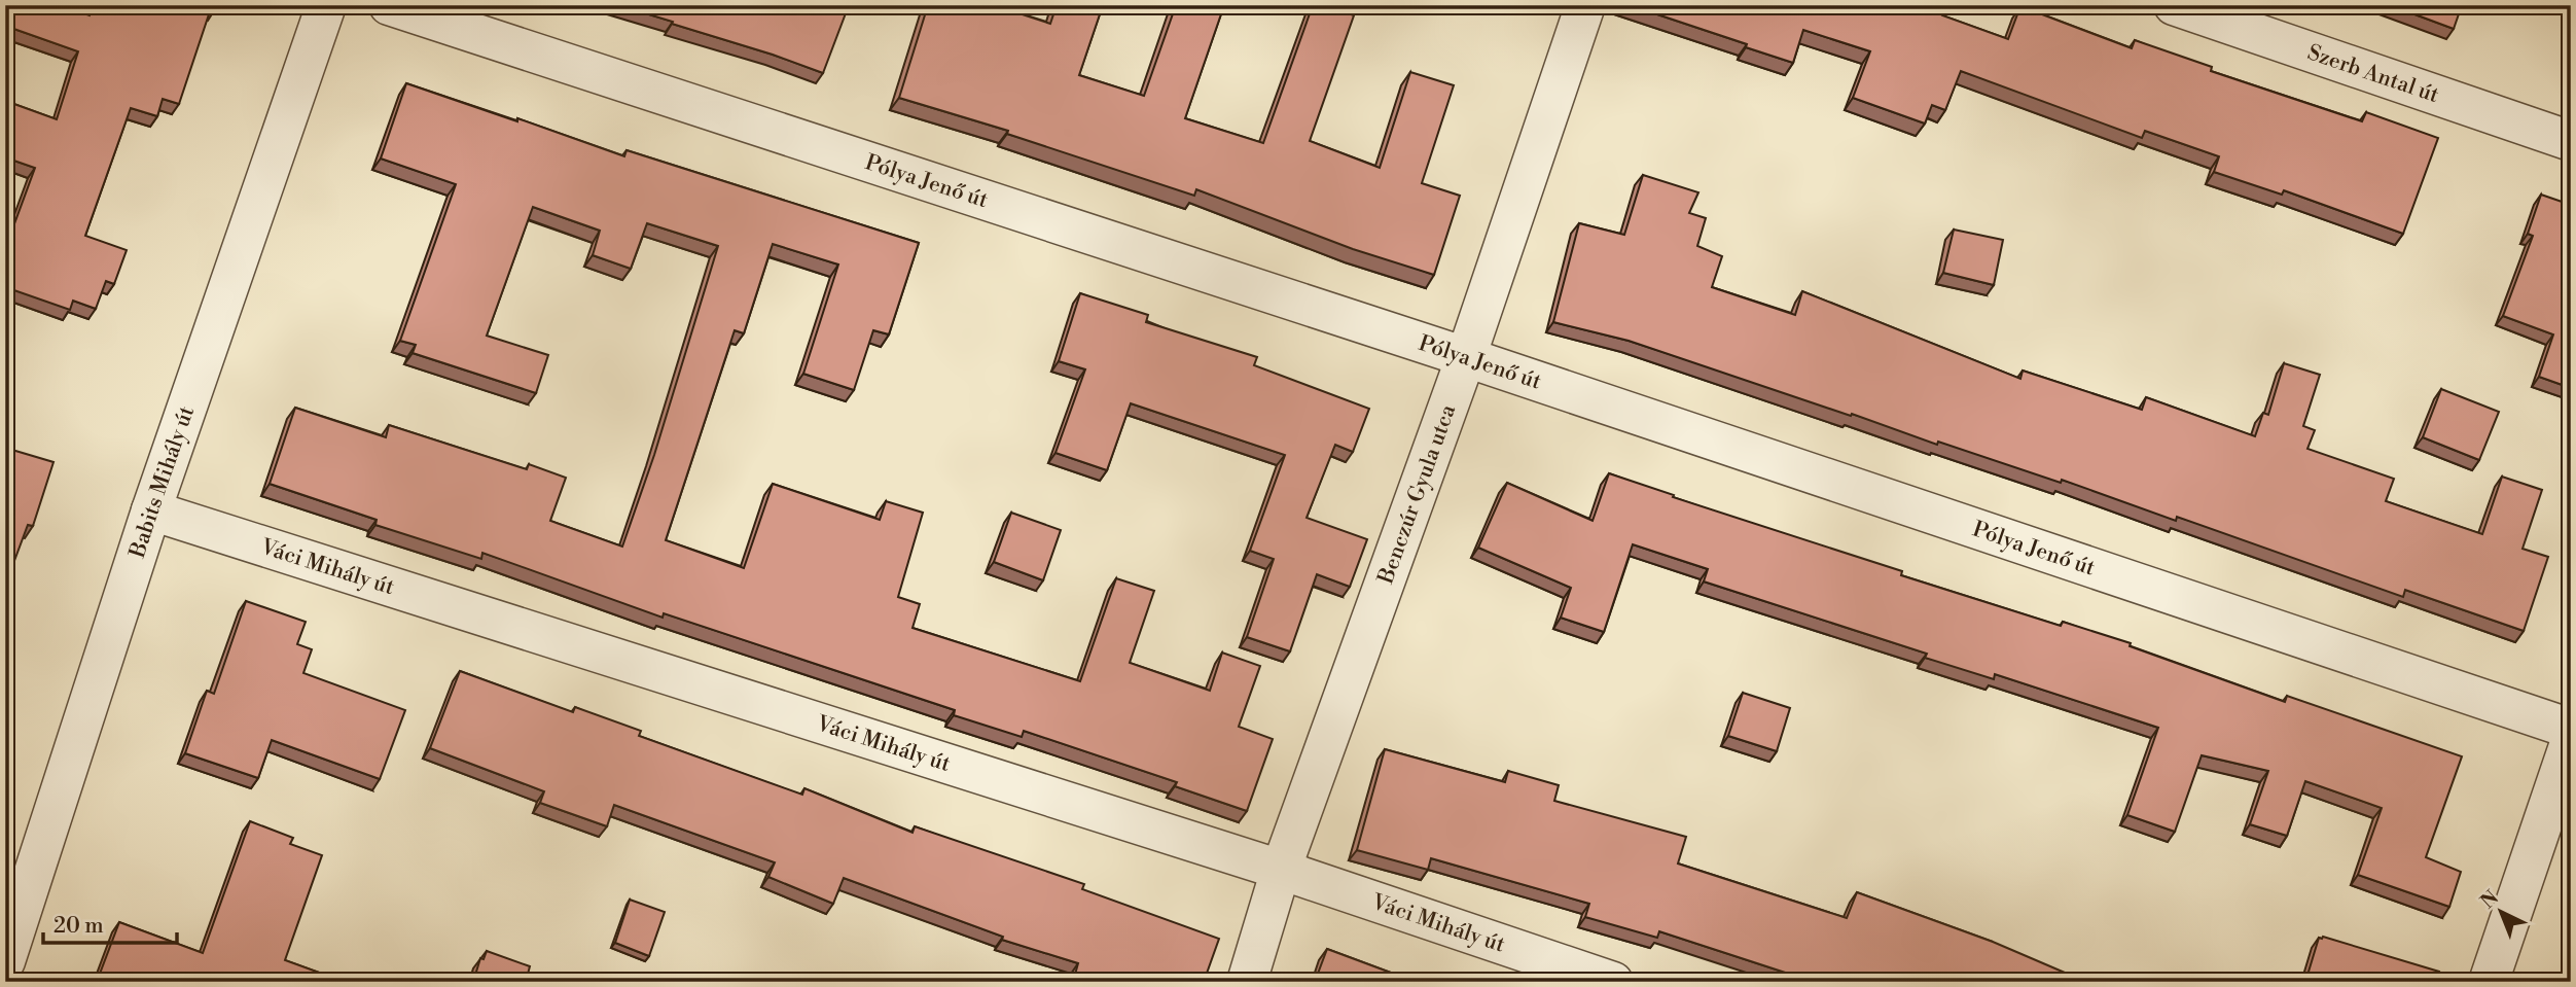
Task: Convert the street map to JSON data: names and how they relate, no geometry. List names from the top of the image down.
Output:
{
  "streets": {
    "street": [
      "Szerb Antal út",
      "Pólya Jenő út",
      "Babits Mihály út",
      "Benczúr Gyula utca",
      "Váci Mihály út"
    ]
  },
  "crossings": [
    ["Pólya Jenő út", "Benczúr Gyula utca"],
    ["Babits Mihály út", "Váci Mihály út"],
    ["Benczúr Gyula utca", "Váci Mihály út"]
  ],
  "scale_bar": "20 m",
  "north": "top left"
}
